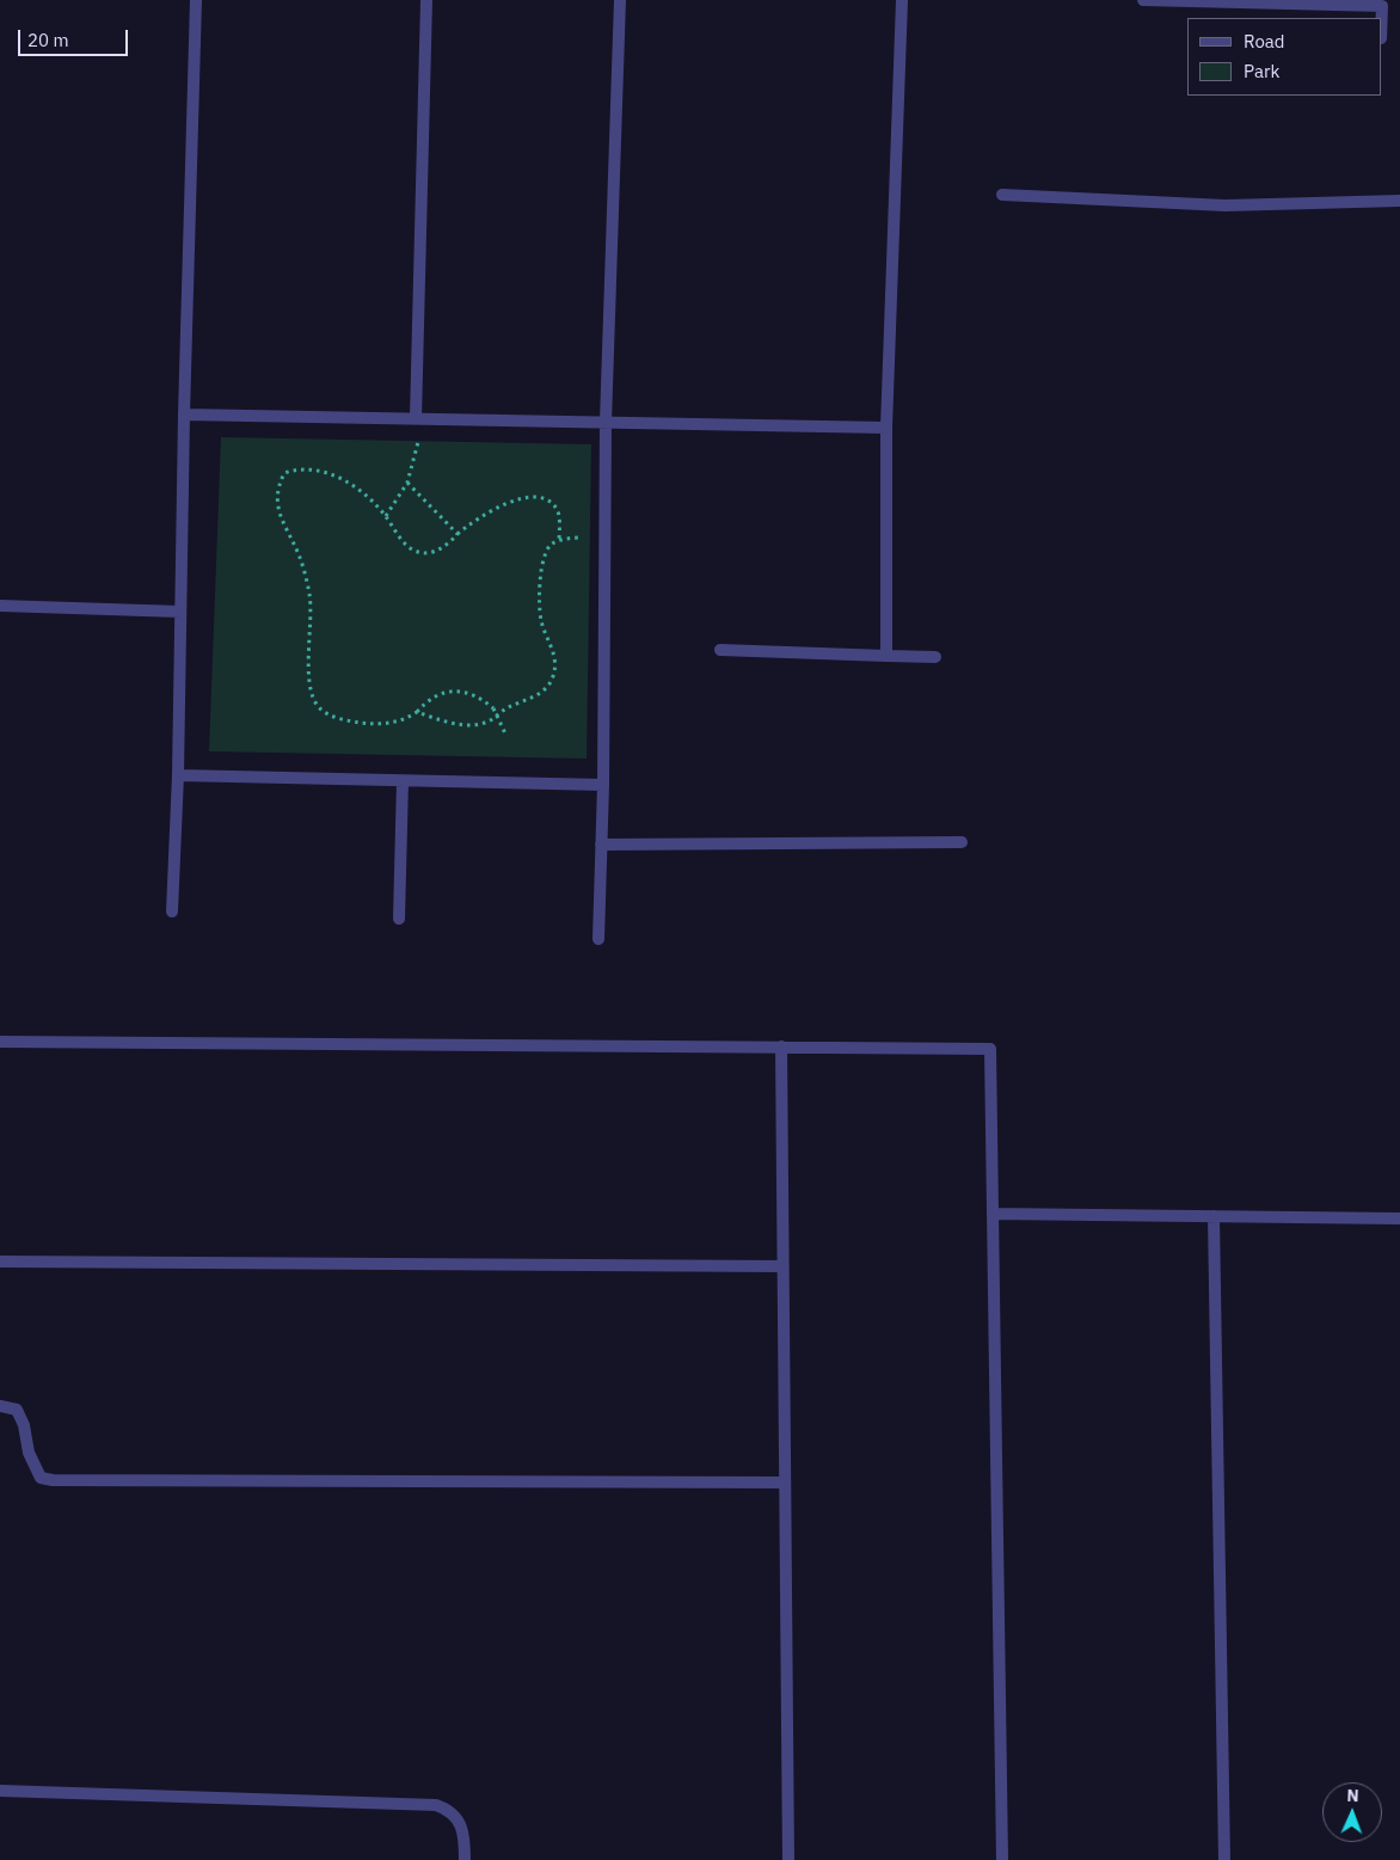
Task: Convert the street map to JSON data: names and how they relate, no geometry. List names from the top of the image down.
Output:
{
  "legend": ["Road", "Park"],
  "scale_bar": "20 m",
  "north": "top"
}
